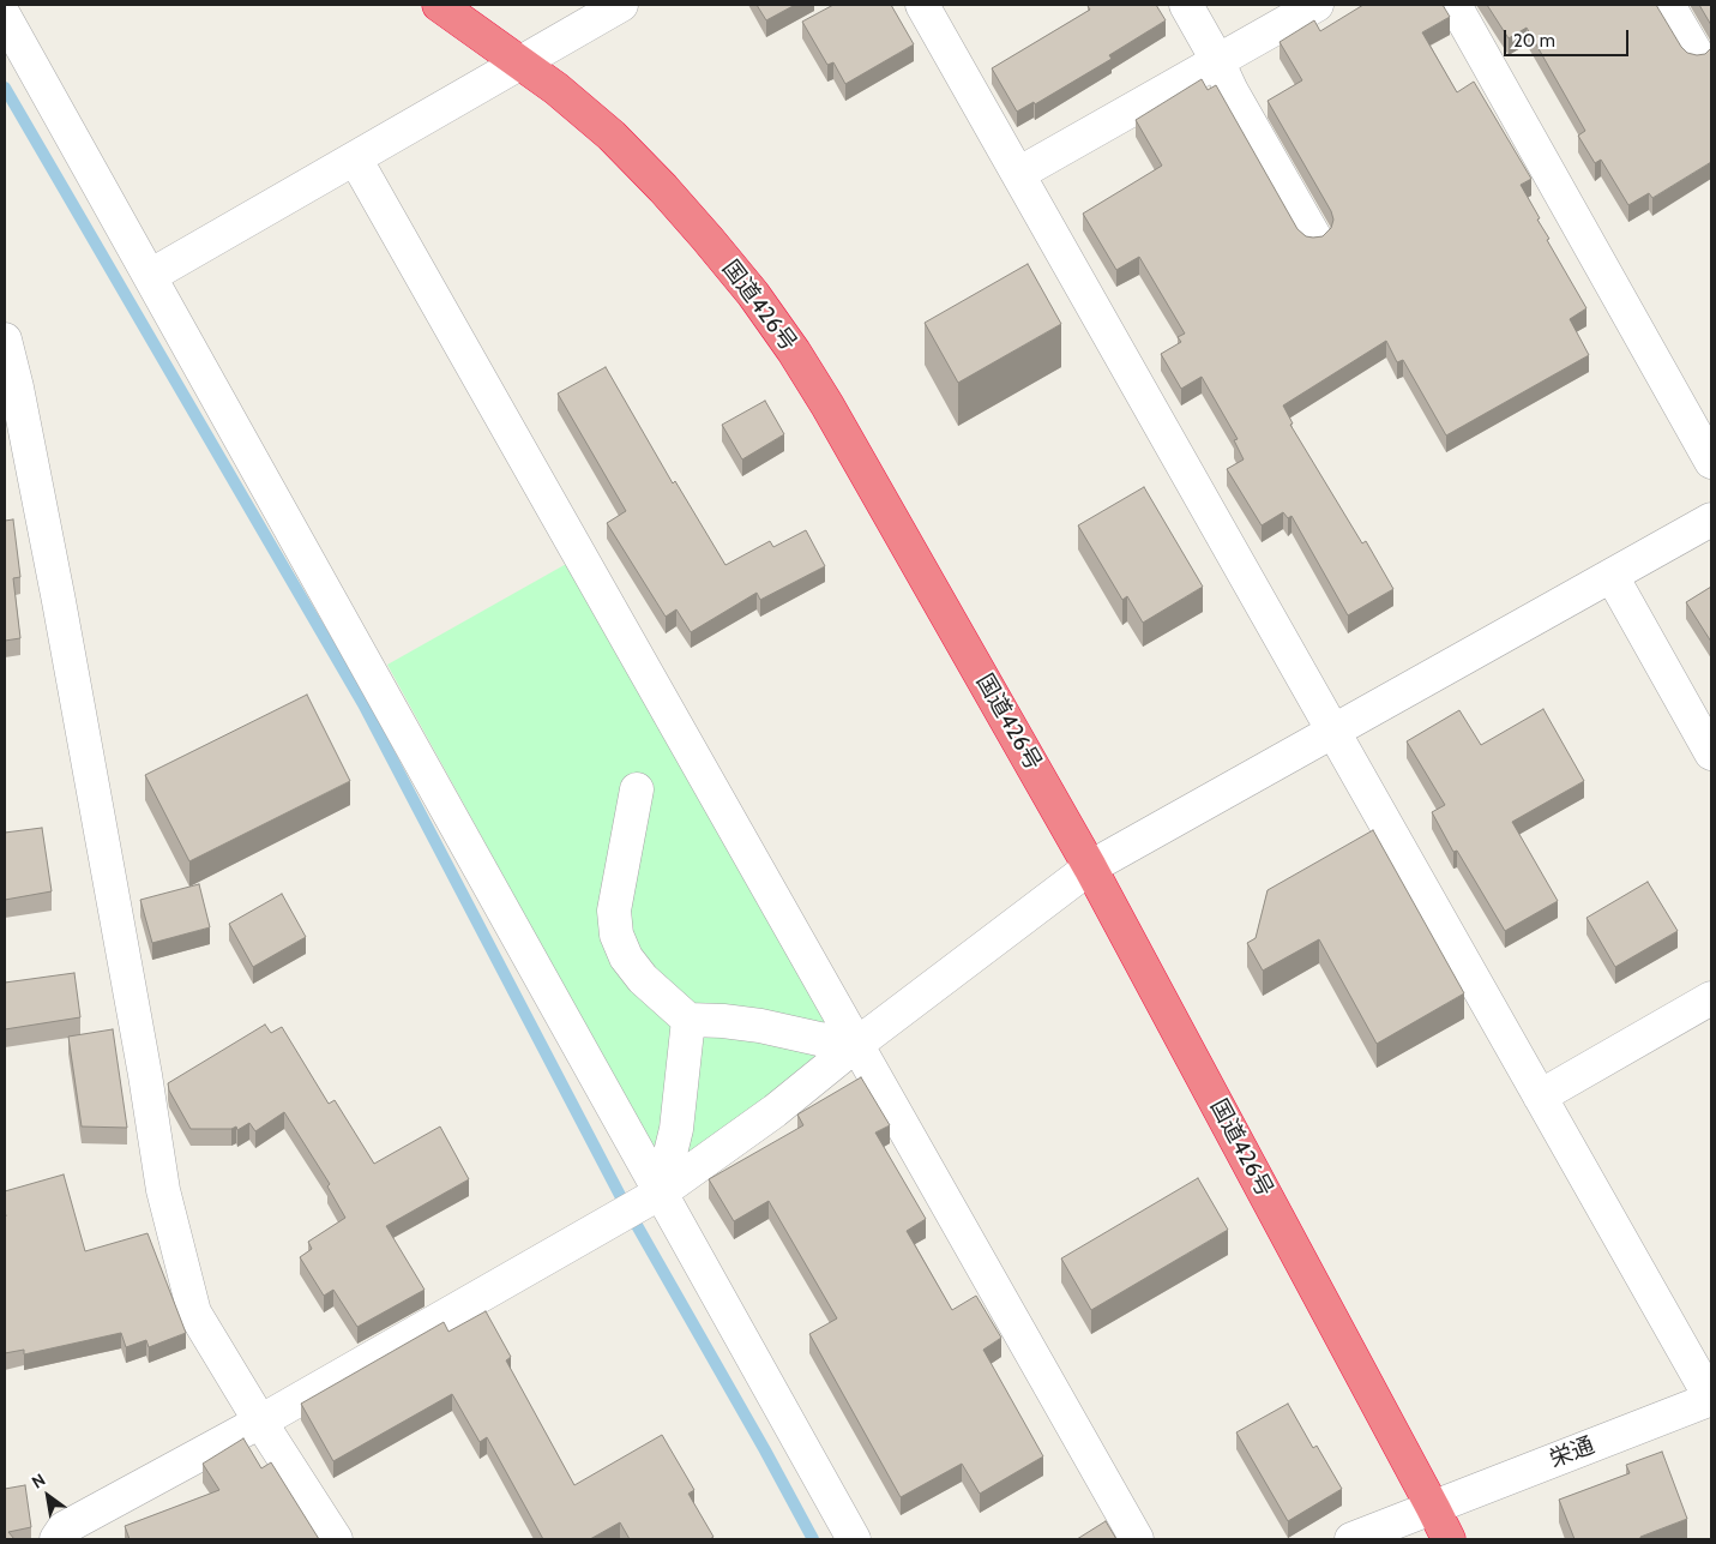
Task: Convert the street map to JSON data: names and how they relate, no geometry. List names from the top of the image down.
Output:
{
  "streets": {
    "highway": ["国道426号"],
    "street": ["栄通"]
  },
  "crossings": [
    ["国道426号", "栄通"]
  ],
  "scale_bar": "20 m",
  "north": "top left"
}
